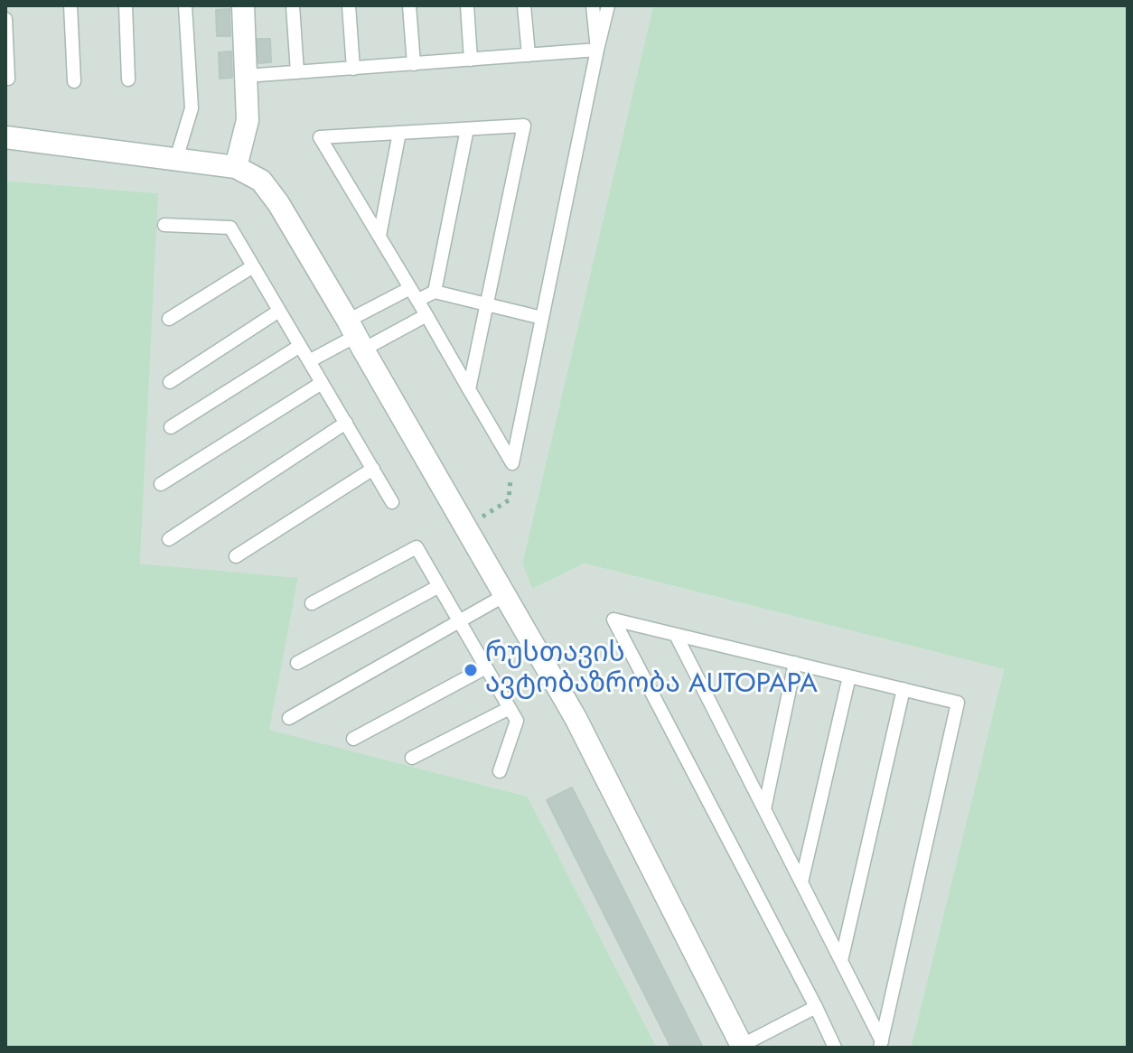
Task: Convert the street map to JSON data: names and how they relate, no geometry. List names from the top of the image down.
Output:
{
  "places": ["რუსთავის ავტობაზრობა AUTOPAPA"]
}
